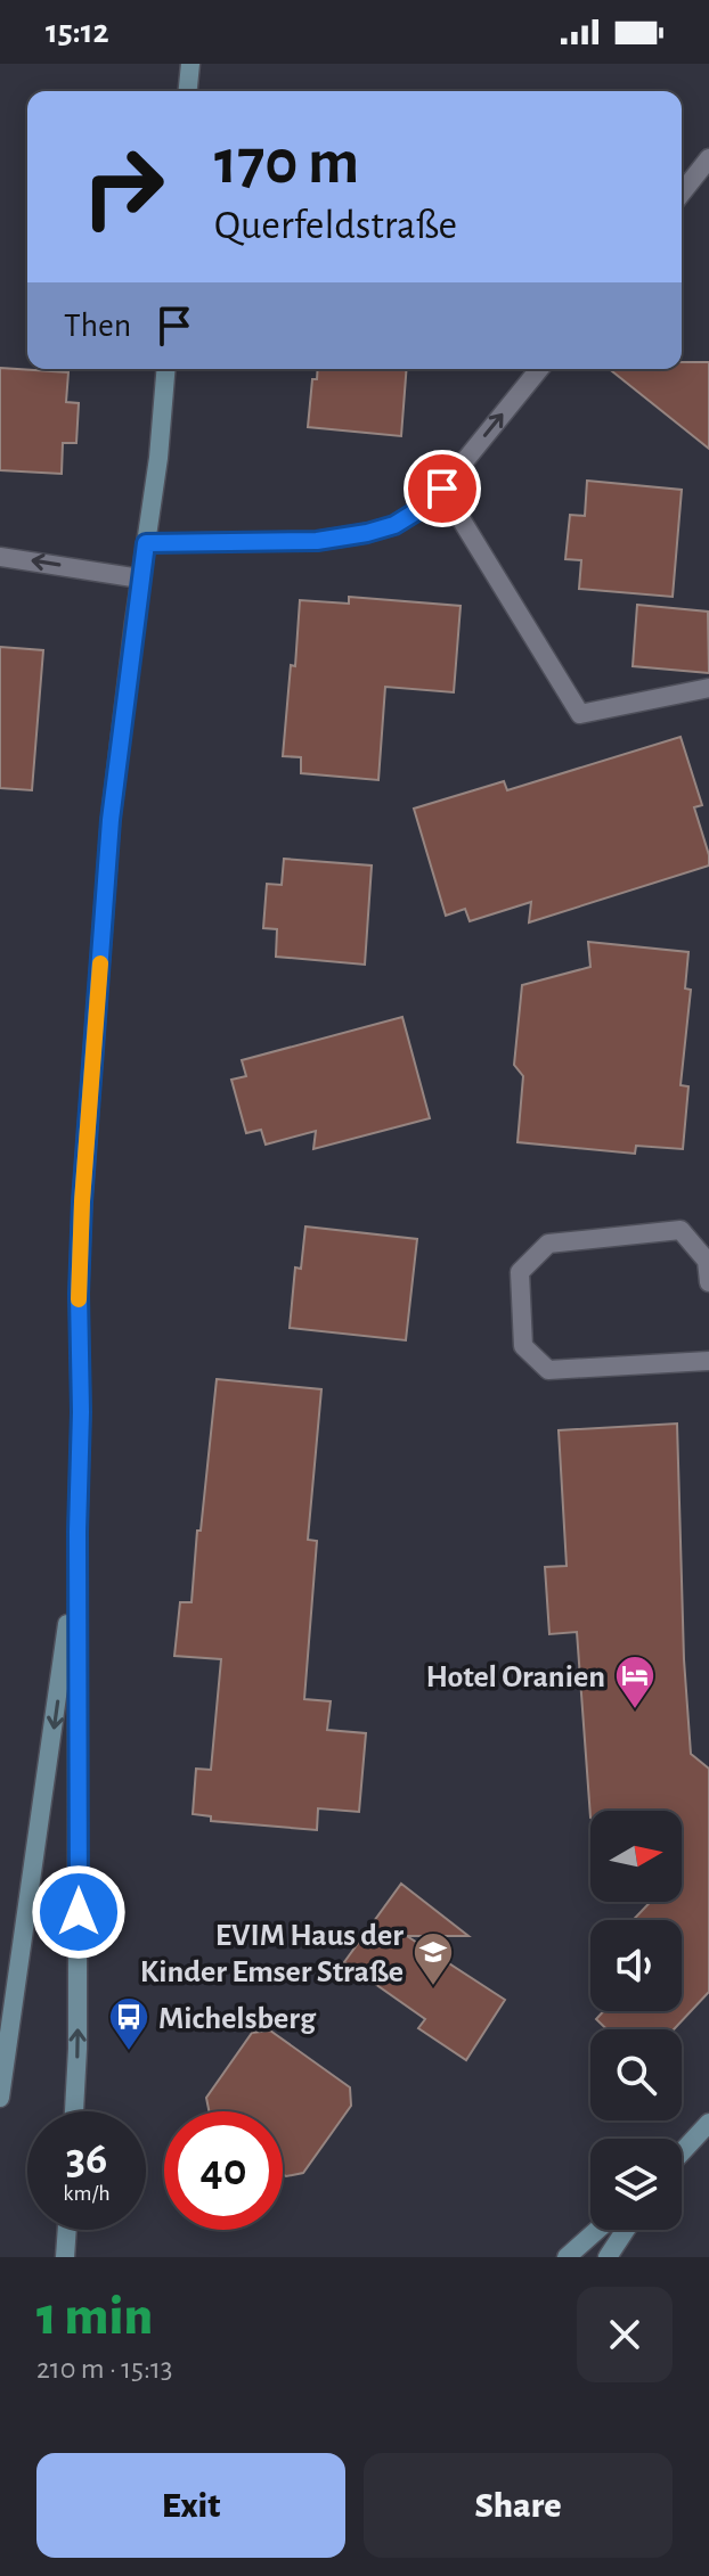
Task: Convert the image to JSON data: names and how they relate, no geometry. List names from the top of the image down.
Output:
{
  "places": {
    "hotel": ["Hotel Oranien"],
    "school or university": ["EVIM Haus der Kinder Emser Straße"],
    "bus stop": ["Michelsberg"]
  },
  "north": "right",
  "page": {
    "status": "15:12",
    "turn": ["170 m", "Querfeldstraße"],
    "then": "Then",
    "speed": "36 km/h",
    "limit": "40",
    "heading": ["1 min", "210 m · 15:13"],
    "buttons": ["Exit", "Share"]
  }
}
